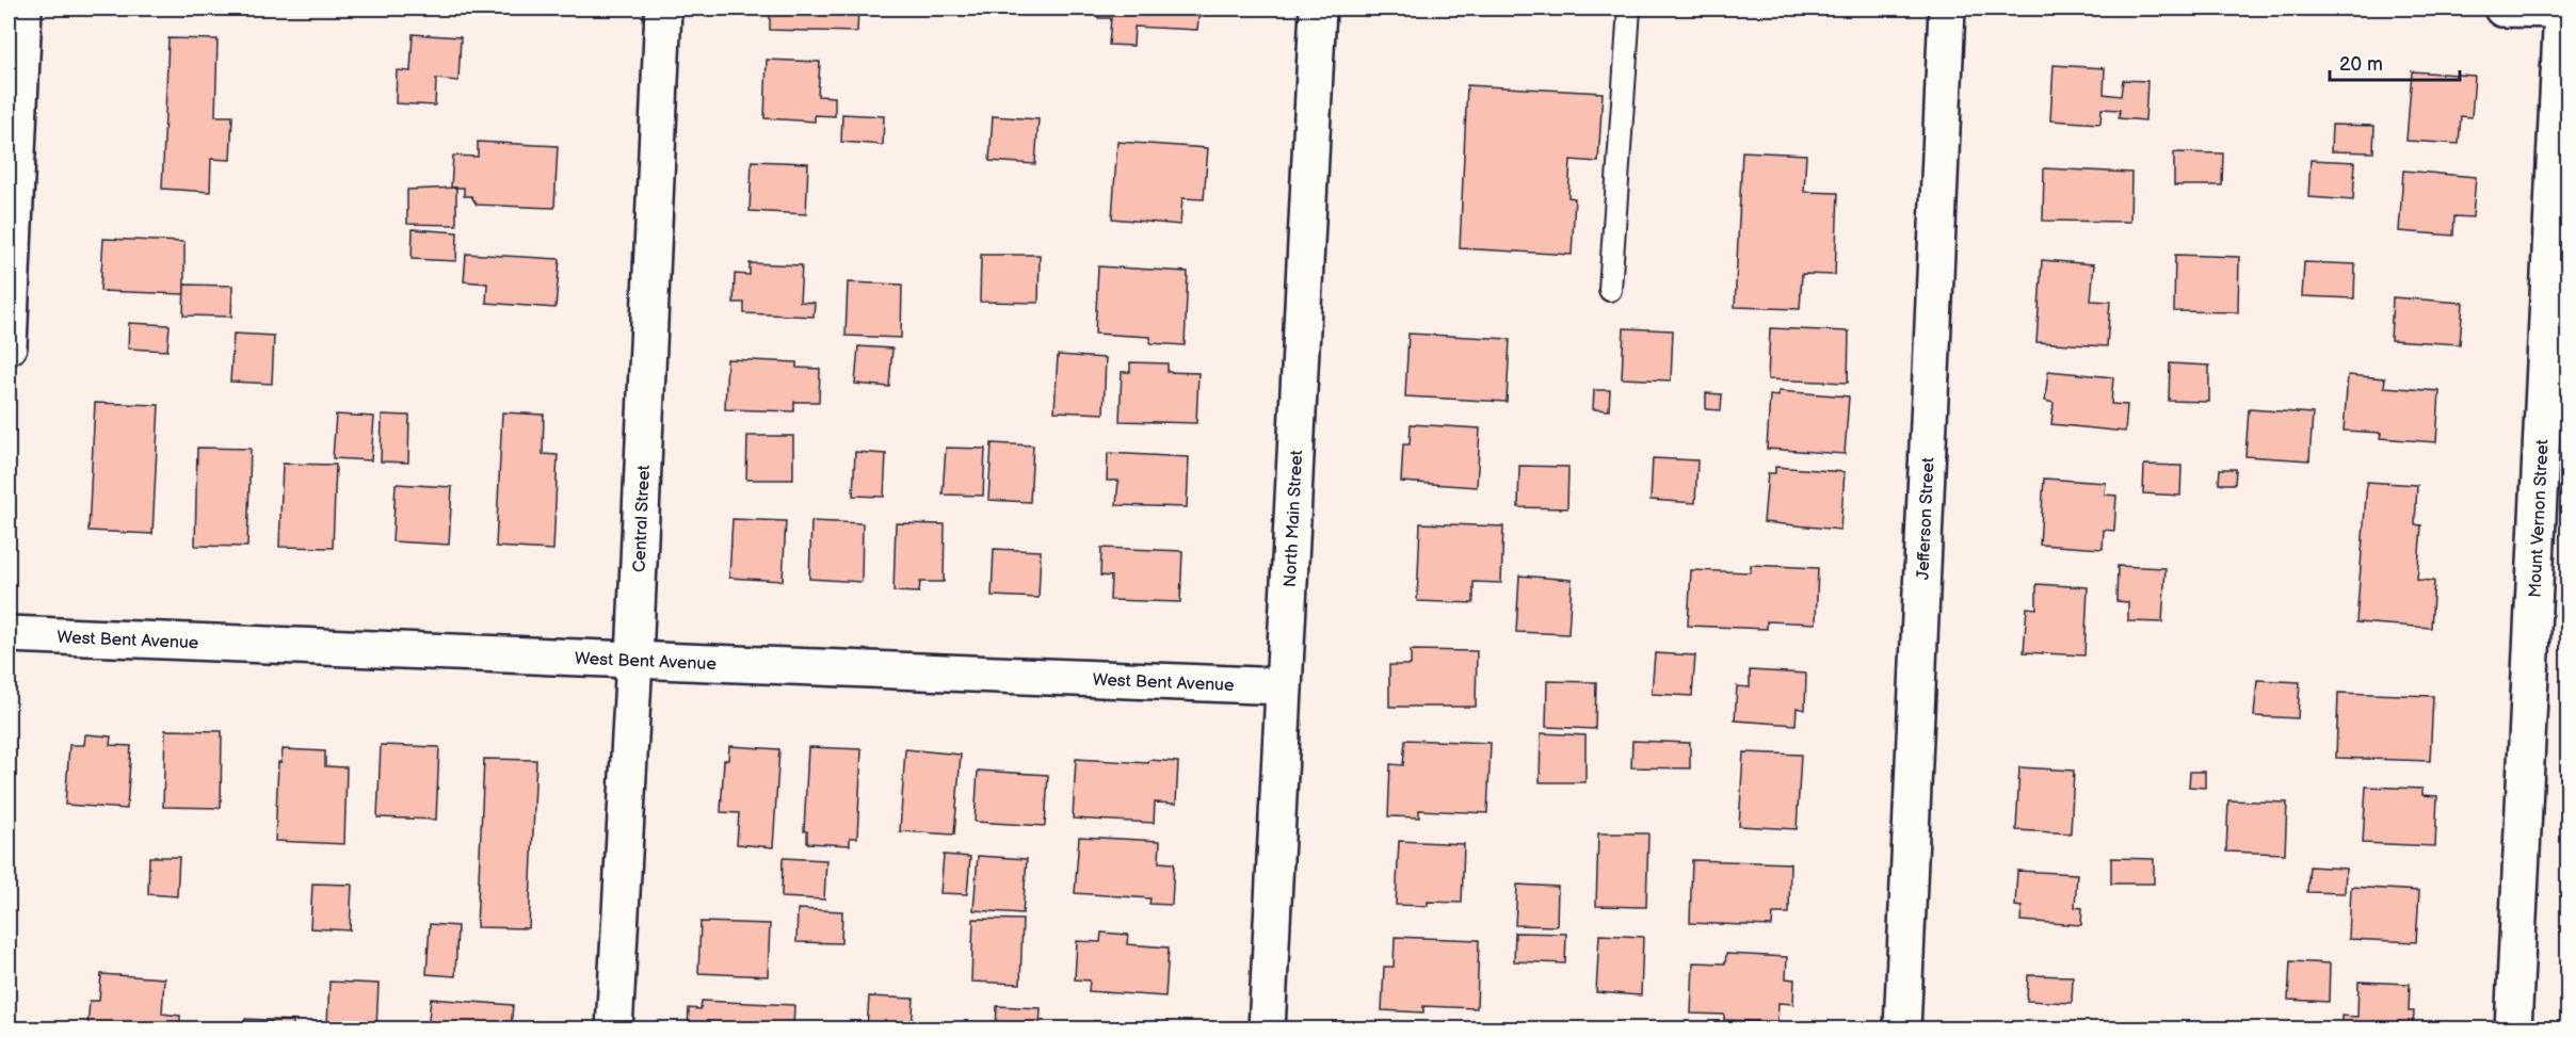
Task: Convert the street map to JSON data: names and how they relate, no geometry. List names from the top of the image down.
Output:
{
  "streets": {
    "street": [
      "North Main Street",
      "Jefferson Street",
      "Central Street",
      "Mount Vernon Street",
      "West Bent Avenue"
    ]
  },
  "crossings": [
    ["North Main Street", "West Bent Avenue"],
    ["Central Street", "West Bent Avenue"]
  ],
  "scale_bar": "20 m"
}
